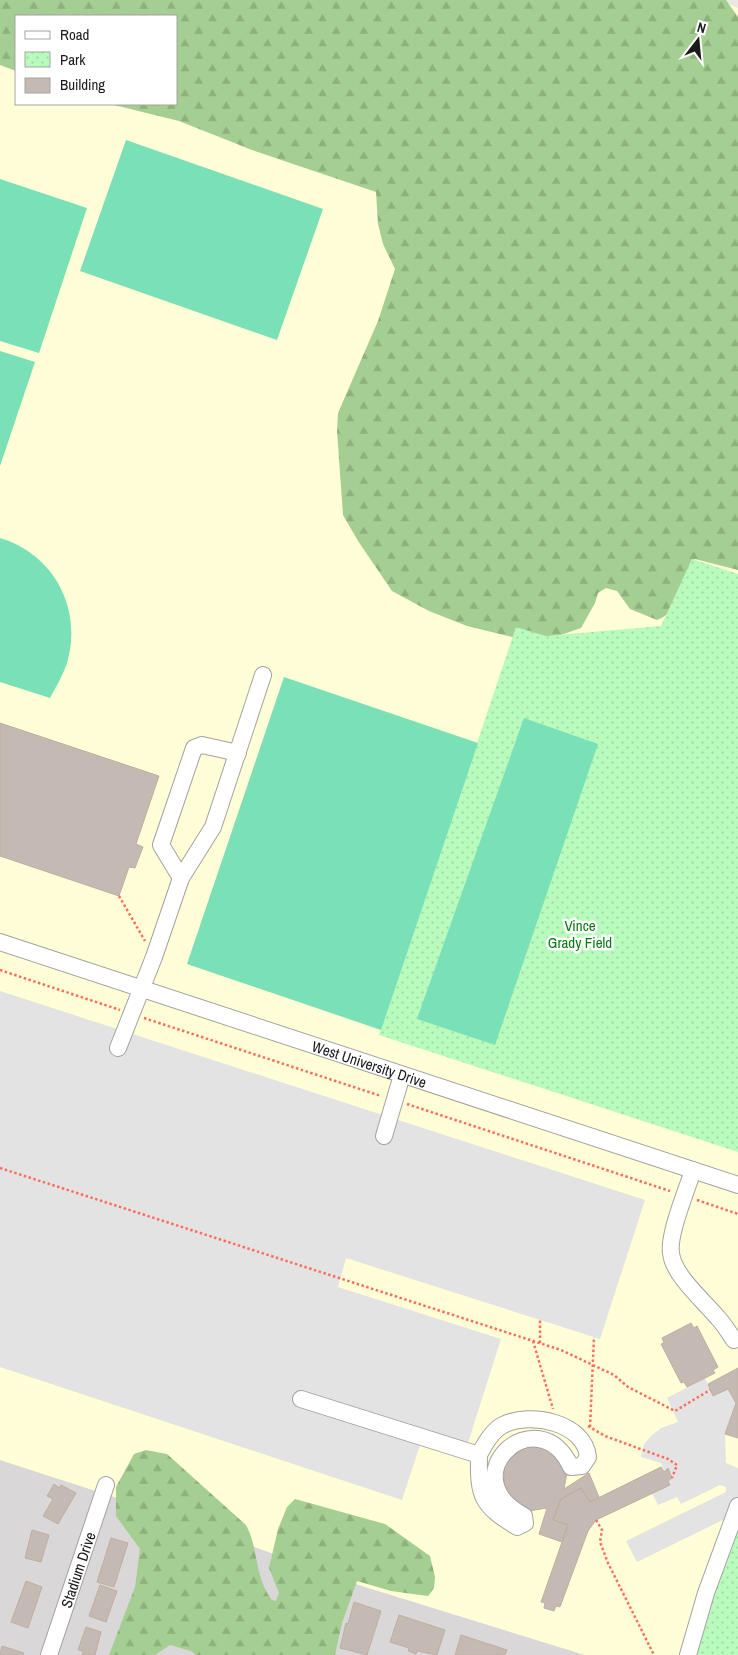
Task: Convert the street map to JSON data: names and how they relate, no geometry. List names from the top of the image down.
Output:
{
  "streets": {
    "street": ["West University Drive", "Stadium Drive"]
  },
  "parks": ["Vince Grady Field"],
  "legend": ["Road", "Park", "Building"],
  "north": "top"
}
